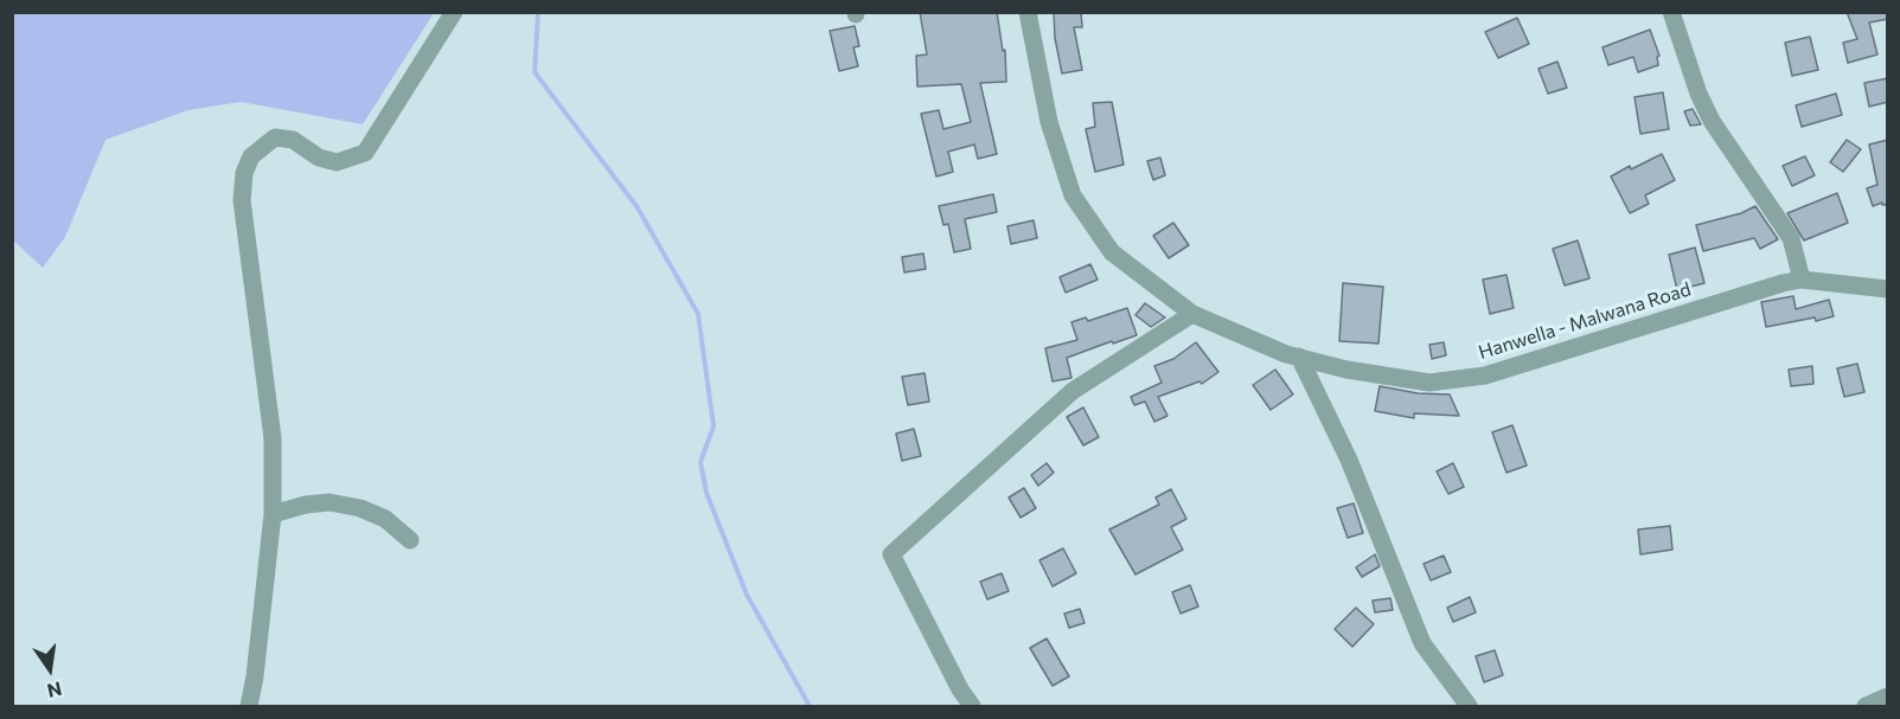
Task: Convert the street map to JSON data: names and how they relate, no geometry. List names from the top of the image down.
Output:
{
  "streets": {
    "street": ["Hanwella - Malwana Road"]
  },
  "north": "bottom"
}
